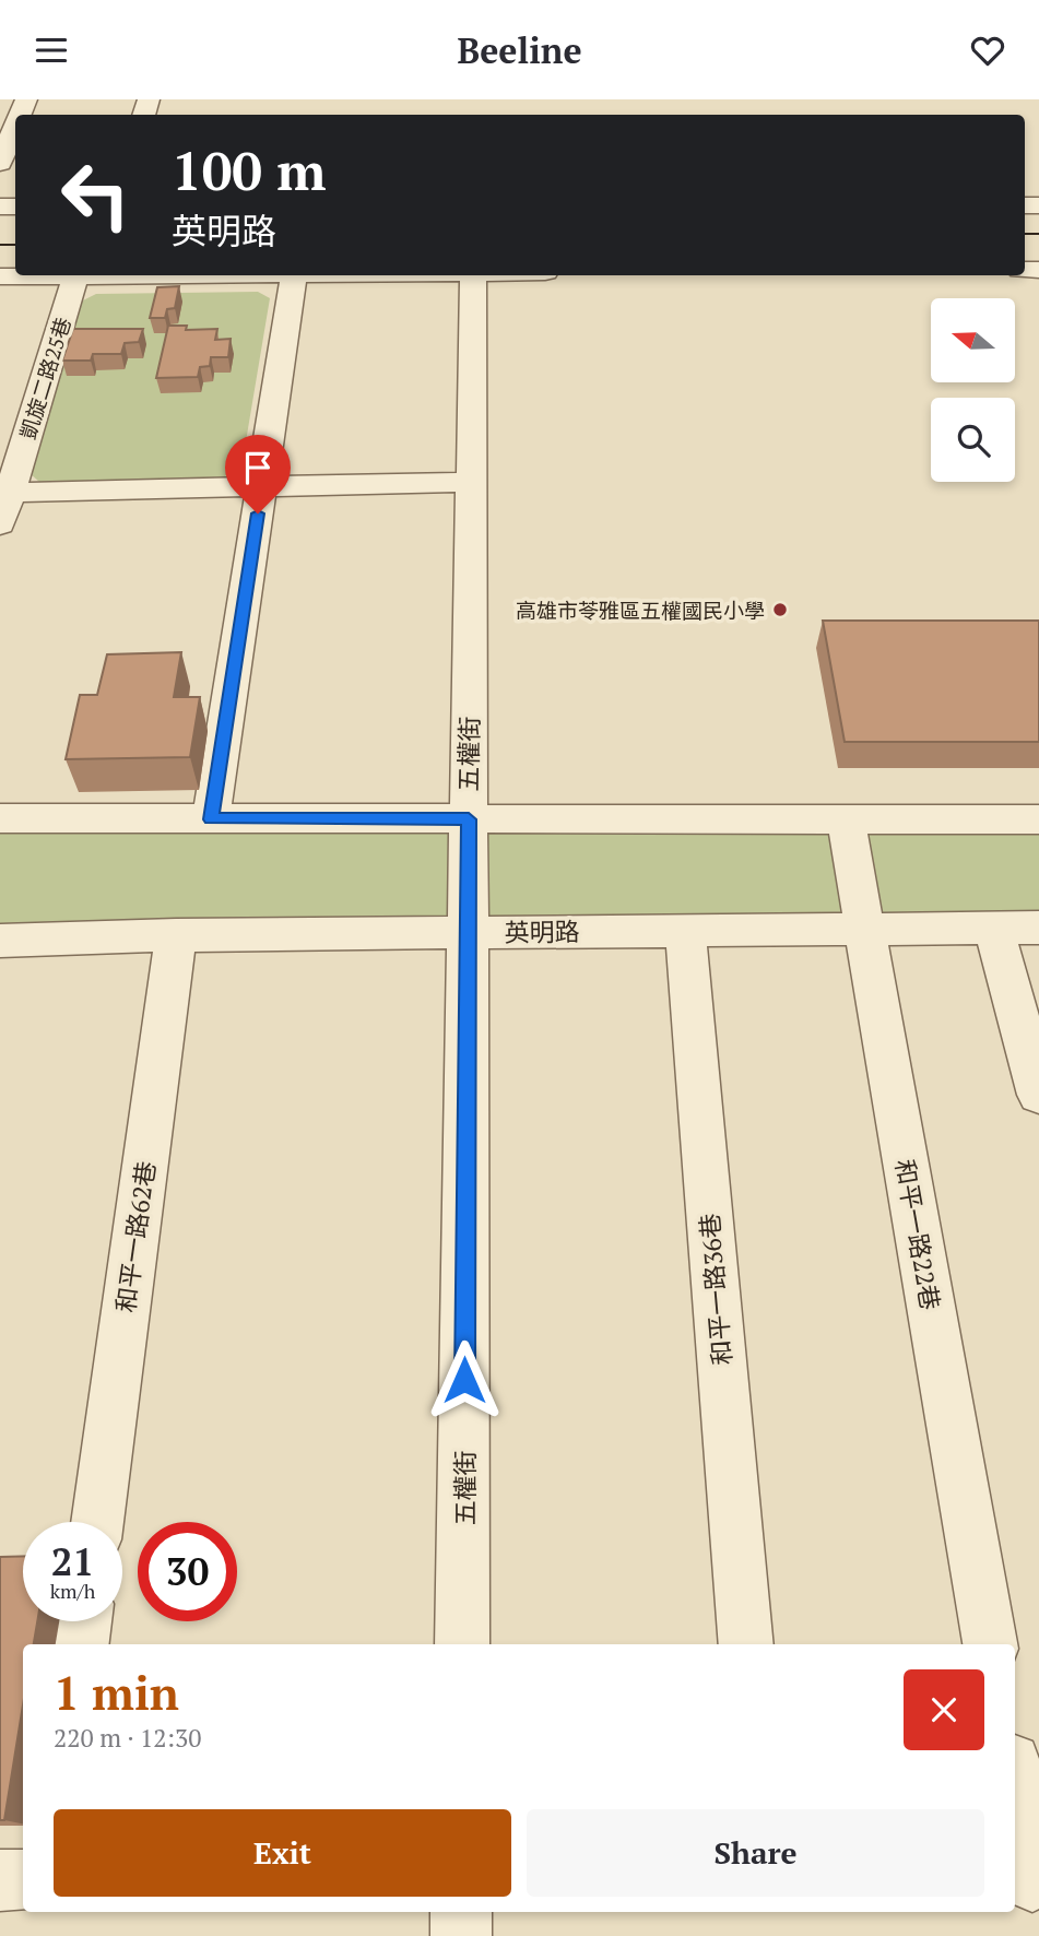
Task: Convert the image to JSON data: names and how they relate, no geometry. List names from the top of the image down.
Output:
{
  "streets": {
    "street": [
      "凱旋二路25巷",
      "五權街",
      "英明路",
      "和平一路22巷",
      "和平一路62巷",
      "和平一路36巷"
    ]
  },
  "crossings": [
    ["五權街", "英明路"],
    ["英明路", "和平一路22巷"],
    ["英明路", "和平一路62巷"],
    ["英明路", "和平一路36巷"]
  ],
  "places": ["高雄市苓雅區五權國民小學"],
  "north": "left",
  "page": {
    "header": "Beeline",
    "turn": ["100 m", "英明路"],
    "speed": "21 km/h",
    "limit": "30",
    "heading": ["1 min", "220 m · 12:30"],
    "buttons": ["Exit", "Share"]
  }
}
